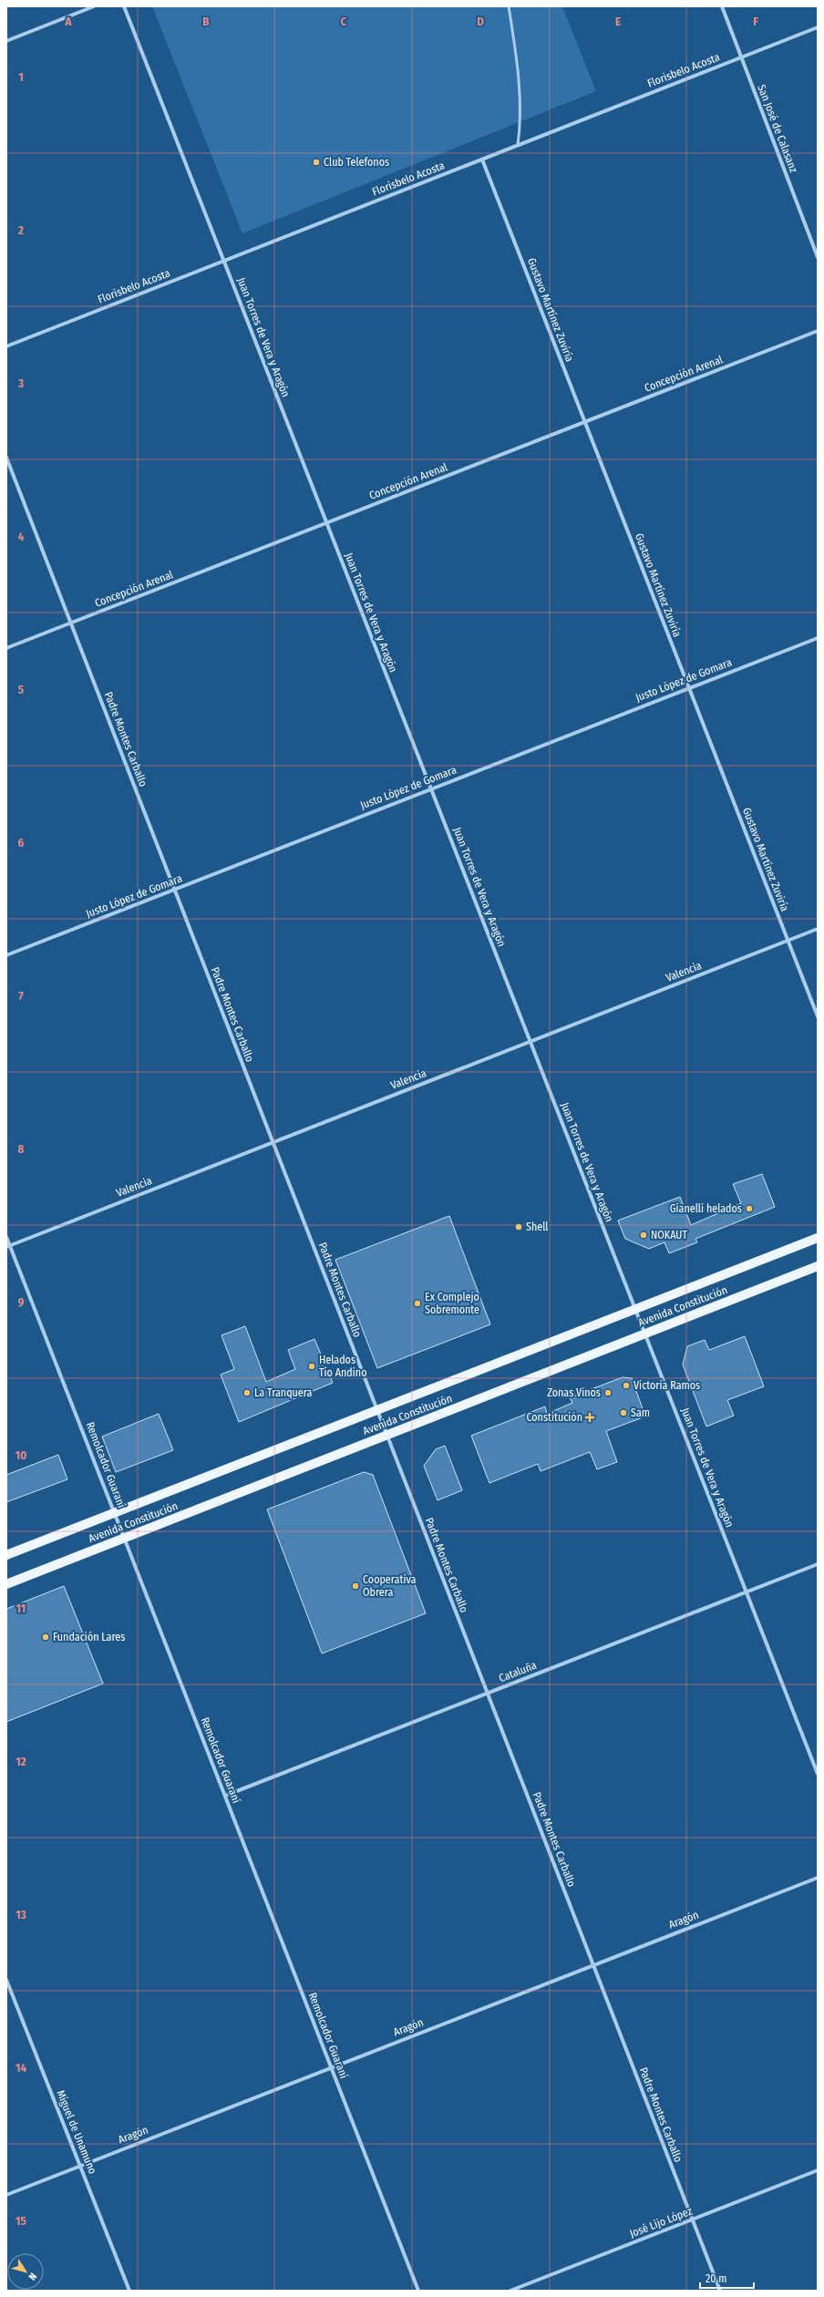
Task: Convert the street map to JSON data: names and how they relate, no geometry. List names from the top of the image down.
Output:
{
  "streets": {
    "main road": ["Avenida Constitución"],
    "street": [
      "Florisbelo Acosta",
      "San José de Calasanz",
      "Gustavo Martínez Zuviría",
      "Juan Torres de Vera y Aragón",
      "Concepción Arenal",
      "Justo López de Gomara",
      "Padre Montes Carballo",
      "Valencia",
      "Remolcador Guaraní",
      "Cataluña",
      "Aragón",
      "Miguel de Unamuno",
      "José Lijo López"
    ]
  },
  "crossings": [
    ["Florisbelo Acosta", "San José de Calasanz"],
    ["Florisbelo Acosta", "Gustavo Martínez Zuviría"],
    ["Florisbelo Acosta", "Juan Torres de Vera y Aragón"],
    ["Gustavo Martínez Zuviría", "Concepción Arenal"],
    ["Gustavo Martínez Zuviría", "Justo López de Gomara"],
    ["Gustavo Martínez Zuviría", "Valencia"],
    ["Juan Torres de Vera y Aragón", "Concepción Arenal"],
    ["Juan Torres de Vera y Aragón", "Justo López de Gomara"],
    ["Juan Torres de Vera y Aragón", "Valencia"],
    ["Juan Torres de Vera y Aragón", "Avenida Constitución"],
    ["Juan Torres de Vera y Aragón", "Cataluña"],
    ["Concepción Arenal", "Padre Montes Carballo"],
    ["Justo López de Gomara", "Padre Montes Carballo"],
    ["Padre Montes Carballo", "Valencia"],
    ["Padre Montes Carballo", "Avenida Constitución"],
    ["Padre Montes Carballo", "Cataluña"],
    ["Padre Montes Carballo", "Aragón"],
    ["Padre Montes Carballo", "José Lijo López"],
    ["Valencia", "Remolcador Guaraní"],
    ["Avenida Constitución", "Remolcador Guaraní"],
    ["Remolcador Guaraní", "Cataluña"],
    ["Remolcador Guaraní", "Aragón"],
    ["Aragón", "Miguel de Unamuno"]
  ],
  "places": {
    "other": [
      "Club Telefonos",
      "Gianelli helados",
      "Shell",
      "NOKAUT",
      "Ex Complejo Sobremonte",
      "Helados Tío Andino",
      "Victoria Ramos",
      "La Tranquera",
      "Zonas Vinos",
      "Sam",
      "Cooperativa Obrera",
      "Fundación Lares"
    ],
    "health": ["Constitución"]
  },
  "scale_bar": "20 m",
  "north": "bottom right",
  "grid": {
    "columns": [
      "A",
      "B",
      "C",
      "D",
      "E",
      "F"
    ],
    "rows": [
      "1",
      "2",
      "3",
      "4",
      "5",
      "6",
      "7",
      "8",
      "9",
      "10",
      "11",
      "12",
      "13",
      "14",
      "15"
    ]
  }
}
